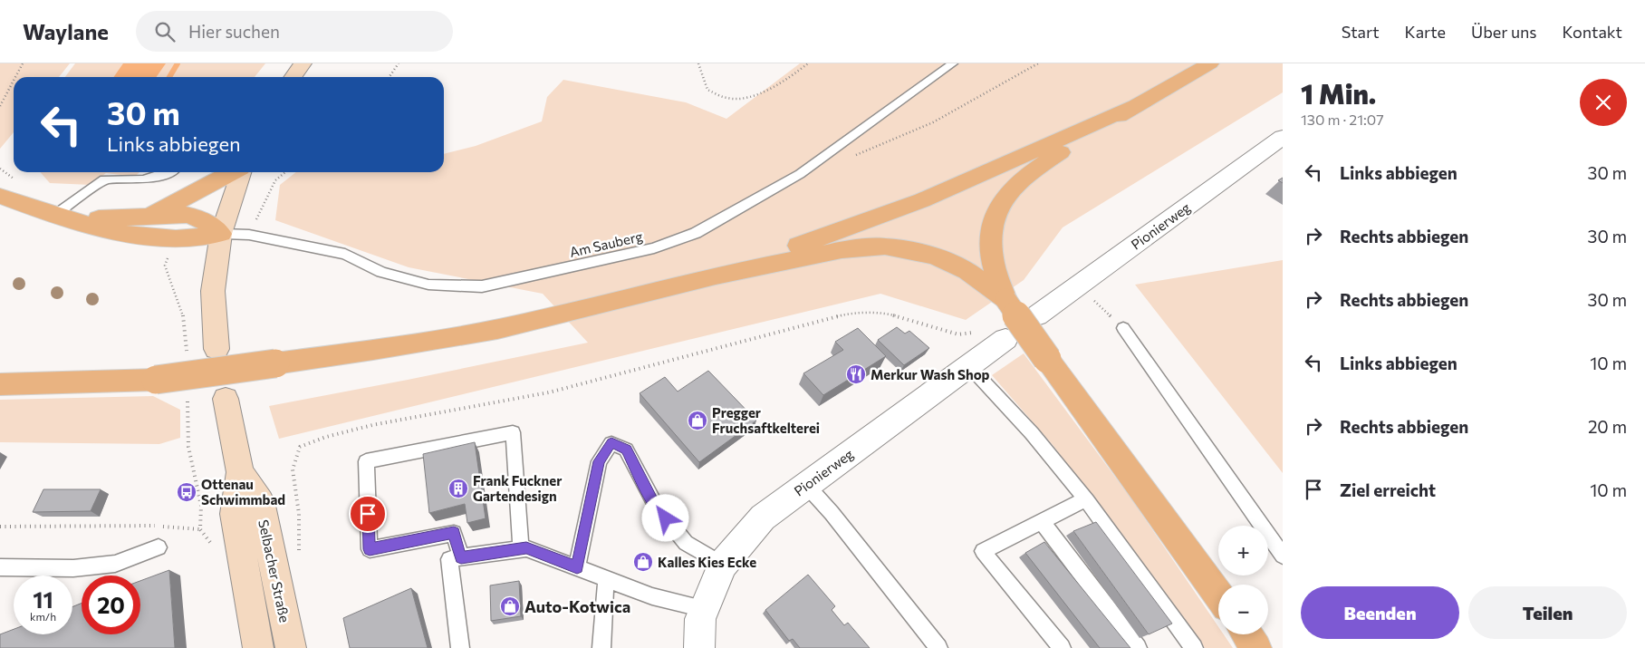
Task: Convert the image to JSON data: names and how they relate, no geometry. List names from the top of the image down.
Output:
{
  "streets": {
    "main road": ["Selbacher Straße"],
    "street": ["Pionierweg"],
    "lane": ["Am Sauberg"]
  },
  "places": {
    "restaurant": ["Merkur Wash Shop"],
    "shop": ["Pregger Fruchsaftkelterei", "Kalles Kies Ecke", "Auto-Kotwica"],
    "building": ["Frank Fuckner Gartendesign"],
    "bus stop": ["Ottenau Schwimmbad"]
  },
  "page": {
    "header": "Waylane",
    "search": "Hier suchen",
    "nav": [
      "Start",
      "Karte",
      "Über uns",
      "Kontakt"
    ],
    "heading": ["1 Min.", "130 m · 21:07"],
    "turn": ["30 m", "Links abbiegen"],
    "list": [
      {
        "name": "Links abbiegen",
        "value": "30 m"
      },
      {
        "name": "Rechts abbiegen",
        "value": "30 m"
      },
      {
        "name": "Rechts abbiegen",
        "value": "30 m"
      },
      {
        "name": "Links abbiegen",
        "value": "10 m"
      },
      {
        "name": "Rechts abbiegen",
        "value": "20 m"
      },
      {
        "name": "Ziel erreicht",
        "value": "10 m"
      }
    ],
    "map_buttons": ["+", "−"],
    "speed": "11 km/h",
    "limit": "20",
    "buttons": ["Beenden", "Teilen"]
  }
}
